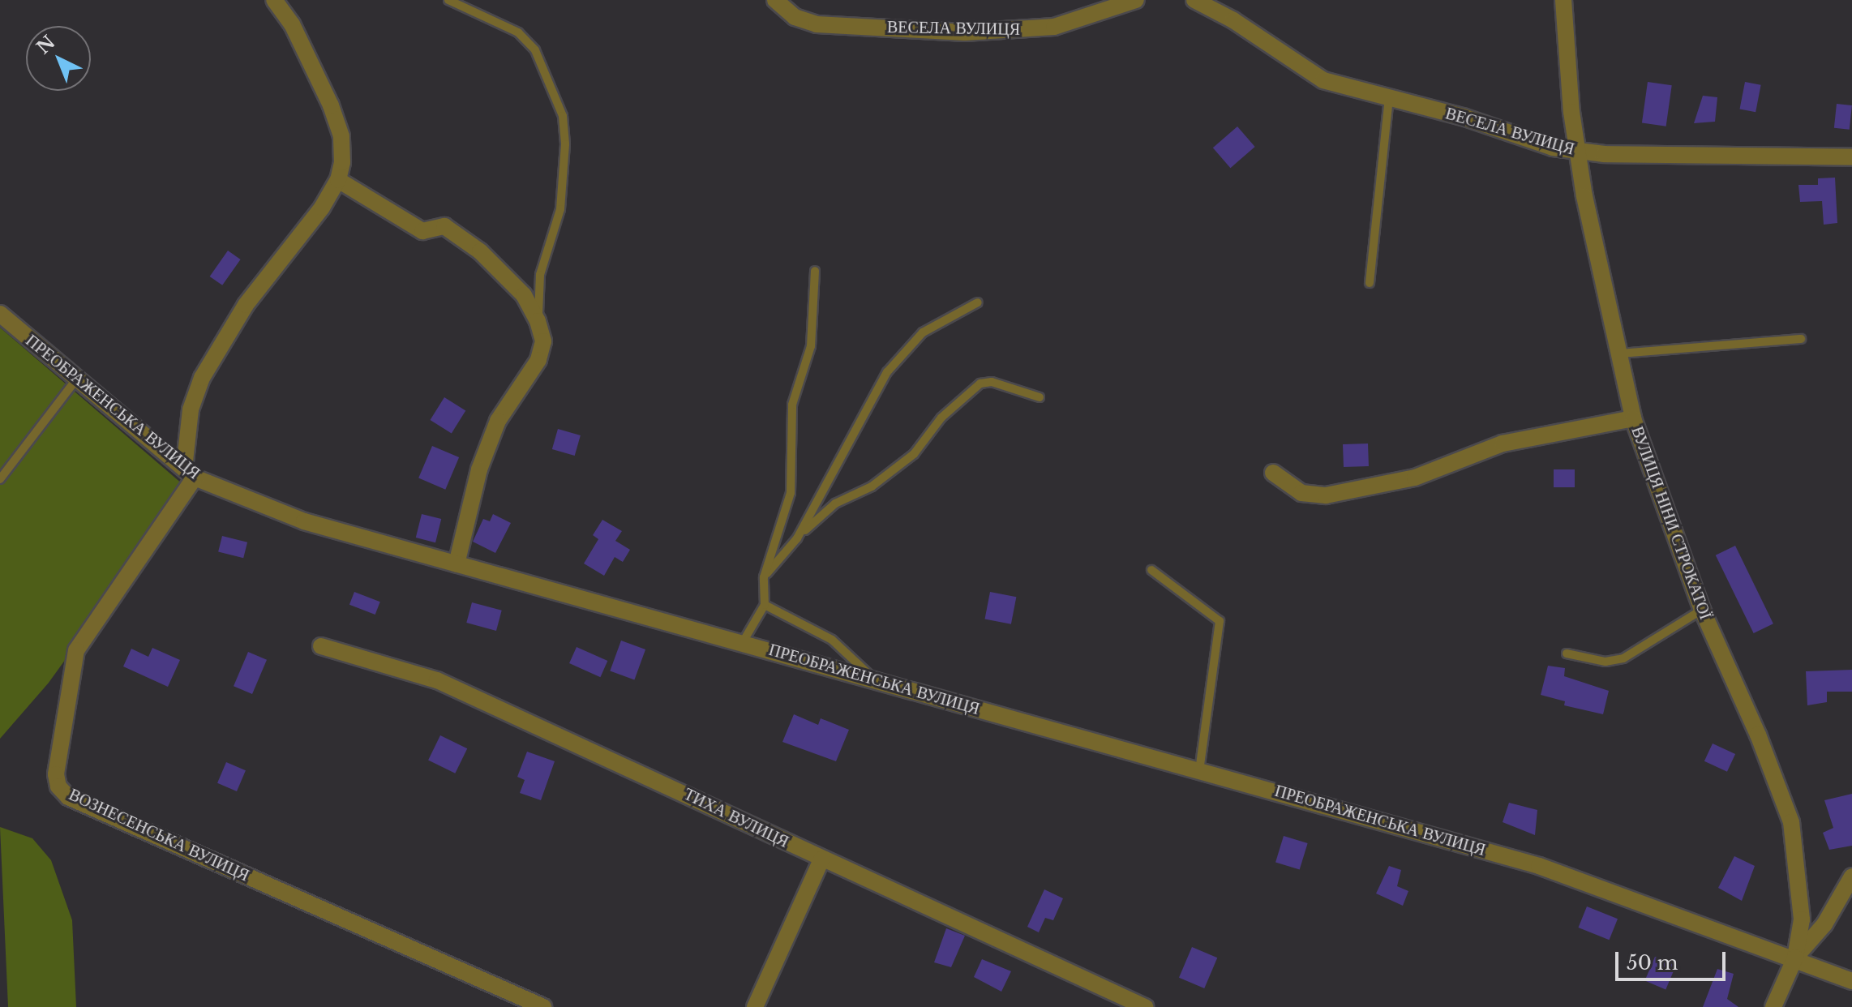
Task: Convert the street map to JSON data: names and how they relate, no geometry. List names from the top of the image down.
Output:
{
  "streets": {
    "street": [
      "ВЕСЕЛА ВУЛИЦЯ",
      "ПРЕОБРАЖЕНСЬКА ВУЛИЦЯ",
      "ВУЛИЦЯ НІНИ СТРОКАТОЇ",
      "ТИХА ВУЛИЦЯ",
      "ВОЗНЕСЕНСЬКА ВУЛИЦЯ"
    ]
  },
  "crossings": [
    ["ВЕСЕЛА ВУЛИЦЯ", "ВУЛИЦЯ НІНИ СТРОКАТОЇ"],
    ["ПРЕОБРАЖЕНСЬКА ВУЛИЦЯ", "ВУЛИЦЯ НІНИ СТРОКАТОЇ"],
    ["ПРЕОБРАЖЕНСЬКА ВУЛИЦЯ", "ВОЗНЕСЕНСЬКА ВУЛИЦЯ"]
  ],
  "scale_bar": "50 m",
  "north": "top left"
}
